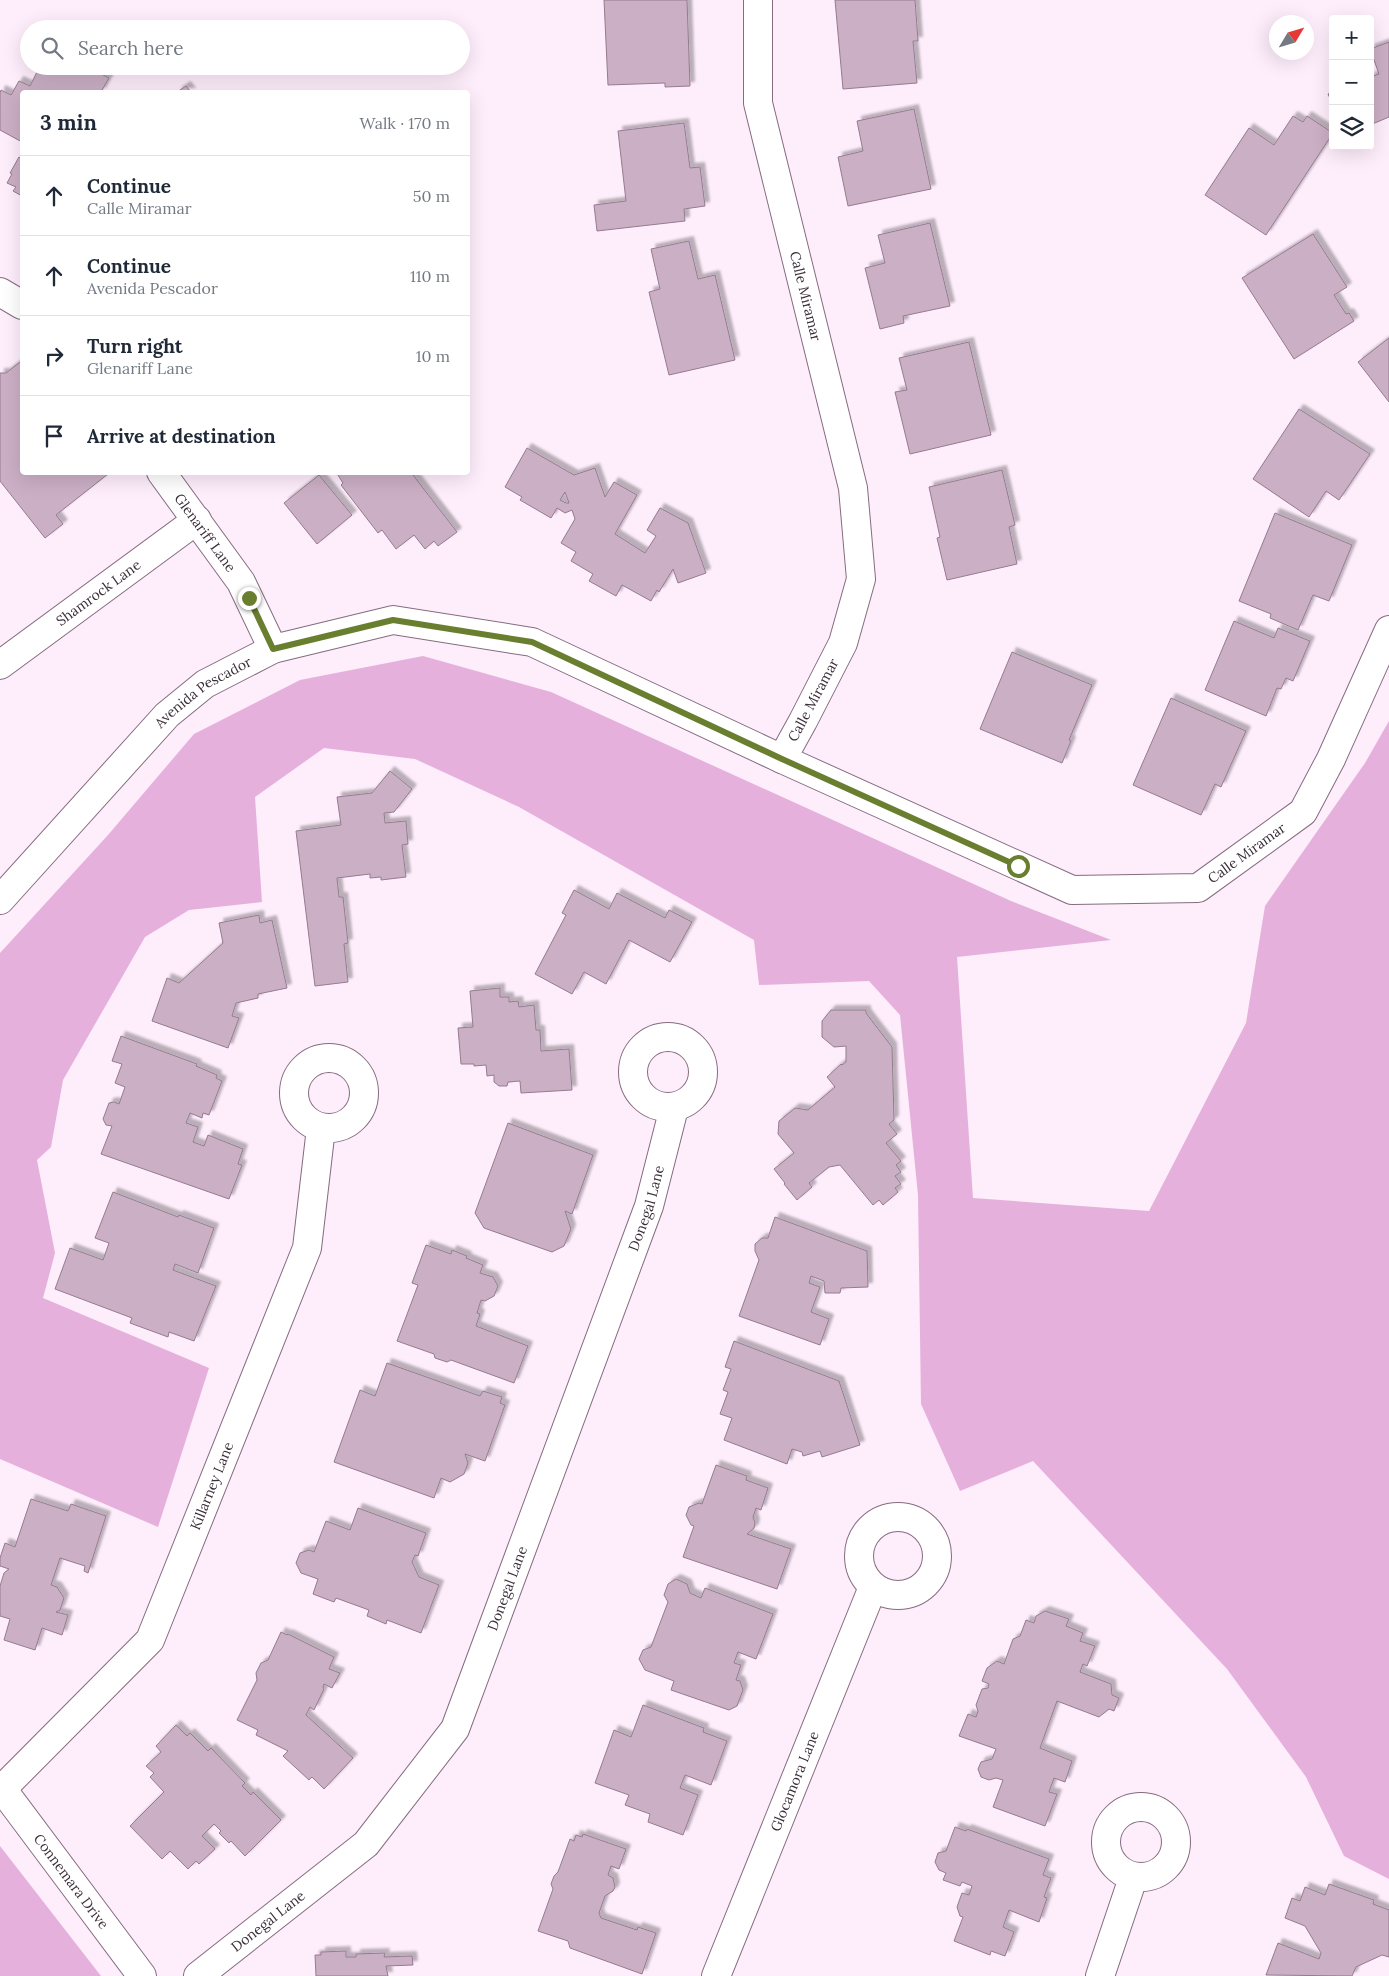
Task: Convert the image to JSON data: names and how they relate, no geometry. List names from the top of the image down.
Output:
{
  "streets": {
    "street": [
      "Calle Miramar",
      "Glenariff Lane",
      "Shamrock Lane",
      "Avenida Pescador",
      "Donegal Lane",
      "Killarney Lane",
      "Glocamora Lane",
      "Connemara Drive"
    ]
  },
  "crossings": [
    ["Calle Miramar", "Avenida Pescador"],
    ["Glenariff Lane", "Shamrock Lane"],
    ["Glenariff Lane", "Avenida Pescador"],
    ["Killarney Lane", "Connemara Drive"]
  ],
  "north": "top right",
  "page": {
    "map_buttons": ["+", "−"],
    "search": "Search here",
    "heading": ["3 min", "Walk · 170 m"],
    "list": [
      ["Continue", "Calle Miramar", "50 m"],
      ["Continue", "Avenida Pescador", "110 m"],
      ["Turn right", "Glenariff Lane", "10 m"],
      "Arrive at destination"
    ]
  }
}
